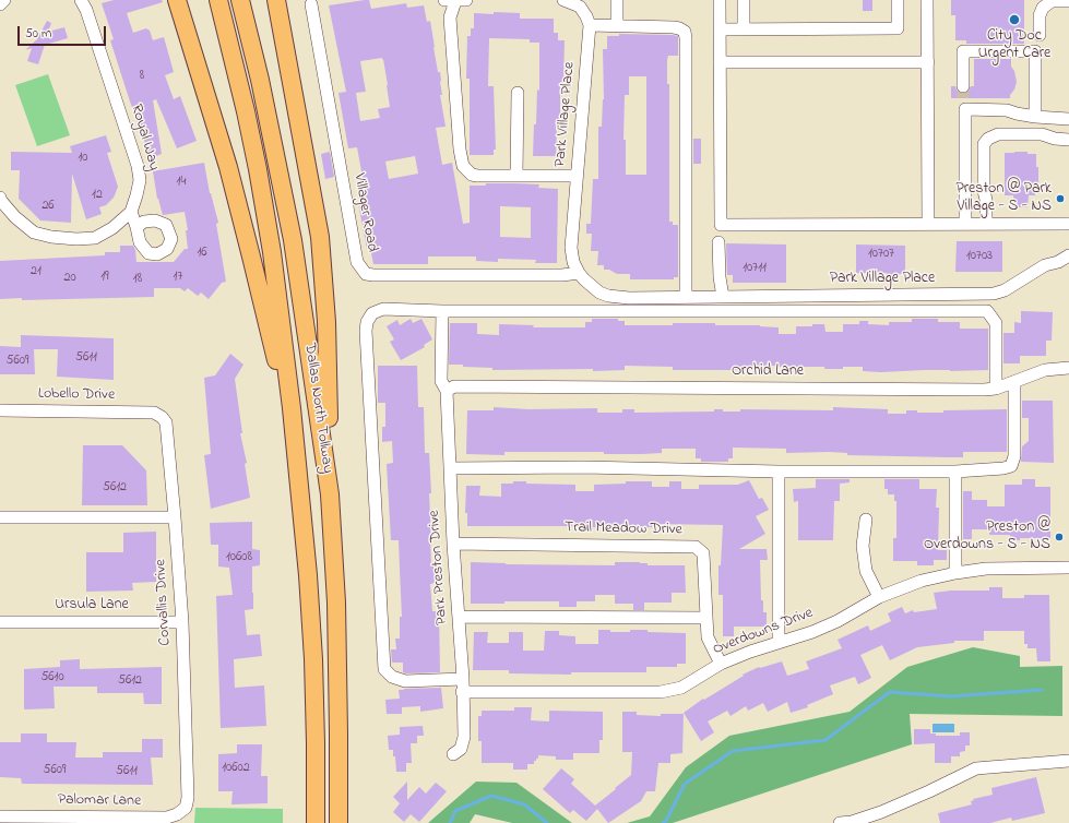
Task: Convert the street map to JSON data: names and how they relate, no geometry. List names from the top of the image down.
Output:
{
  "streets": {
    "highway": ["Dallas North Tollway"],
    "street": [
      "Park Village Place",
      "Royal Way",
      "Villager Road",
      "Orchid Lane",
      "Lobello Drive",
      "Trail Meadow Drive",
      "Park Preston Drive",
      "Corvallis Drive",
      "Ursula Lane",
      "Overdowns Drive",
      "Palomar Lane"
    ]
  },
  "crossings": [
    ["Park Village Place", "Villager Road"],
    ["Orchid Lane", "Park Preston Drive"],
    ["Lobello Drive", "Corvallis Drive"],
    ["Trail Meadow Drive", "Park Preston Drive"],
    ["Trail Meadow Drive", "Overdowns Drive"],
    ["Park Preston Drive", "Overdowns Drive"],
    ["Corvallis Drive", "Ursula Lane"],
    ["Corvallis Drive", "Palomar Lane"]
  ],
  "places": ["City Doc Urgent Care", "Preston @ Park Village - S - NS", "Preston @ Overdowns - S - NS"],
  "house_numbers": [
    "8",
    "10",
    "14",
    "12",
    "26",
    "16",
    "10707",
    "10703",
    "10711",
    "21",
    "19",
    "17",
    "20",
    "18",
    "5611",
    "5609",
    "5612",
    "10608",
    "5610",
    "5612",
    "10602",
    "5609",
    "5611"
  ],
  "scale_bar": "50 m"
}
